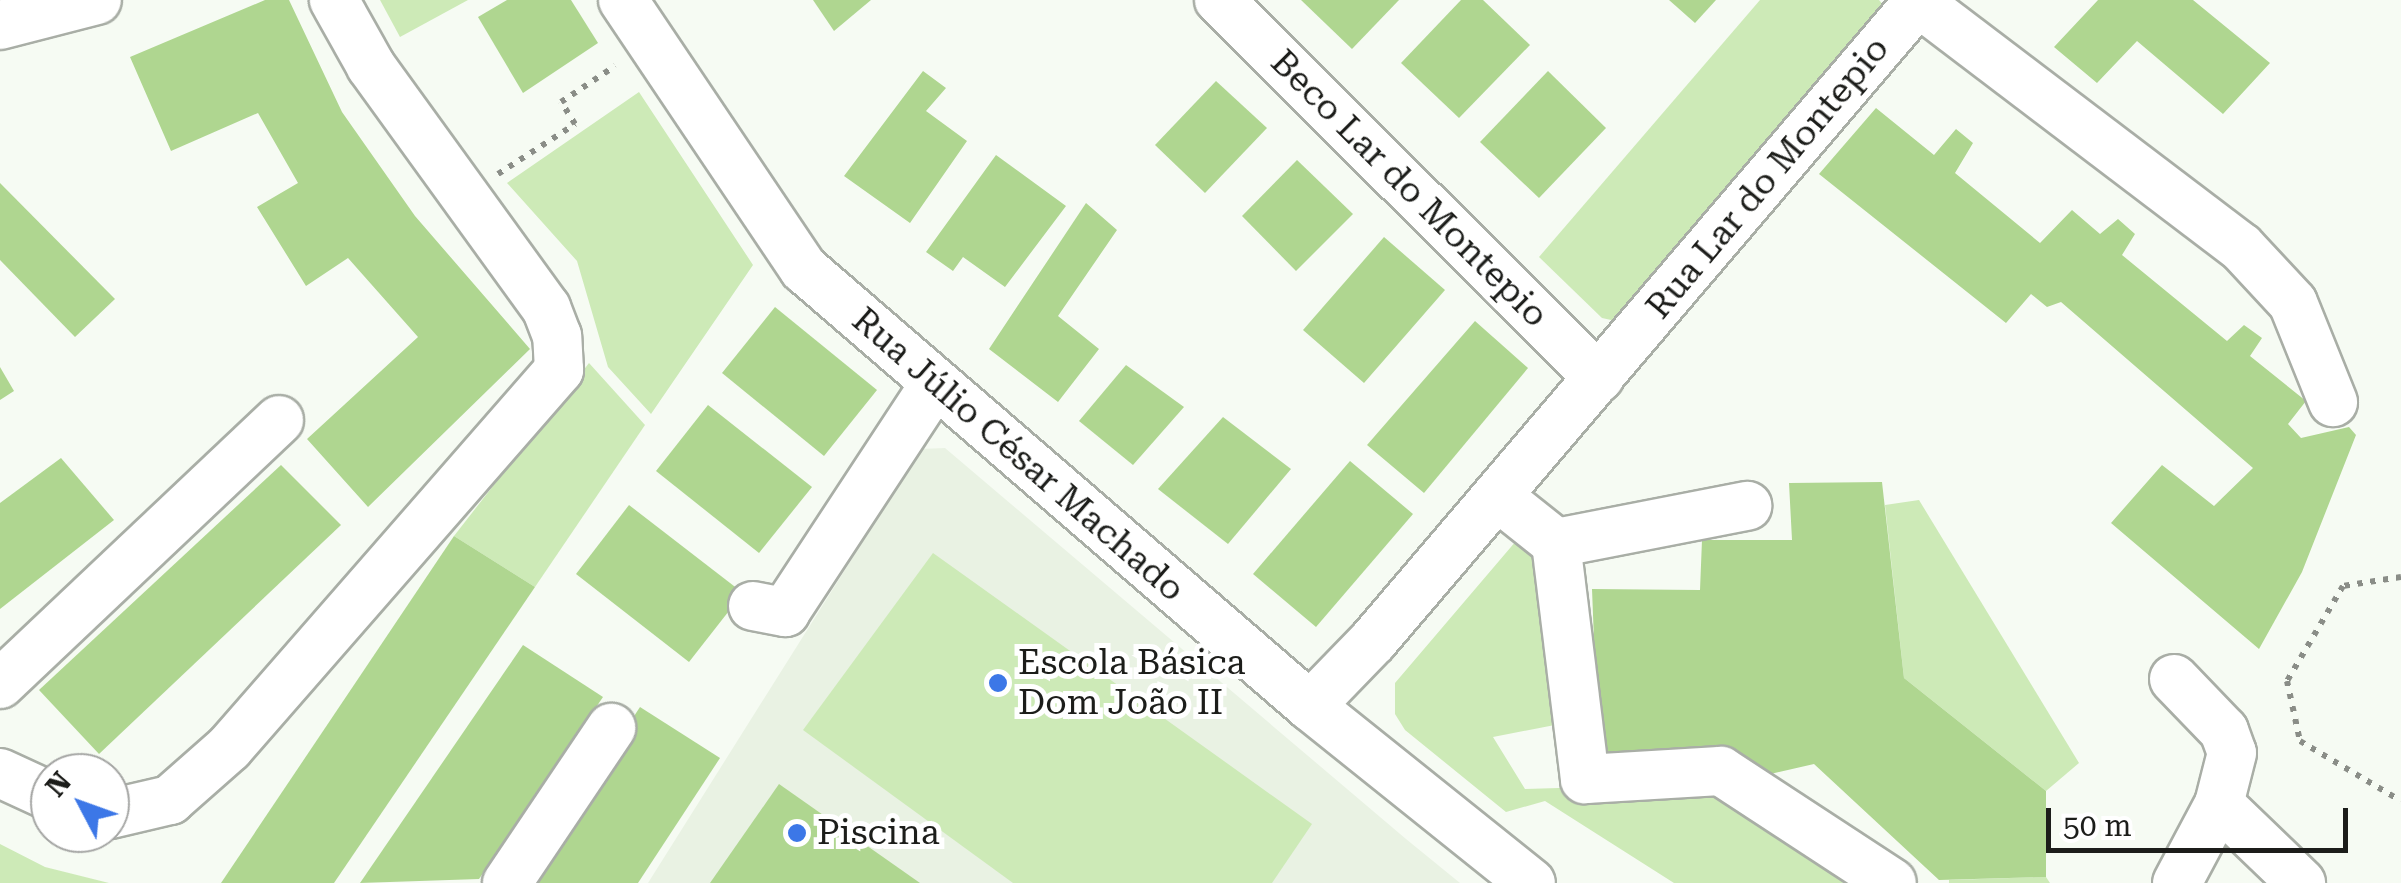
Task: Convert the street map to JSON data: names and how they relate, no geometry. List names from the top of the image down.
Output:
{
  "streets": {
    "street": ["Rua Lar do Montepio", "Beco Lar do Montepio", "Rua Júlio César Machado"]
  },
  "crossings": [
    ["Rua Lar do Montepio", "Beco Lar do Montepio"],
    ["Rua Lar do Montepio", "Rua Júlio César Machado"]
  ],
  "places": ["Escola Básica Dom João II", "Piscina"],
  "scale_bar": "50 m",
  "north": "top left"
}
